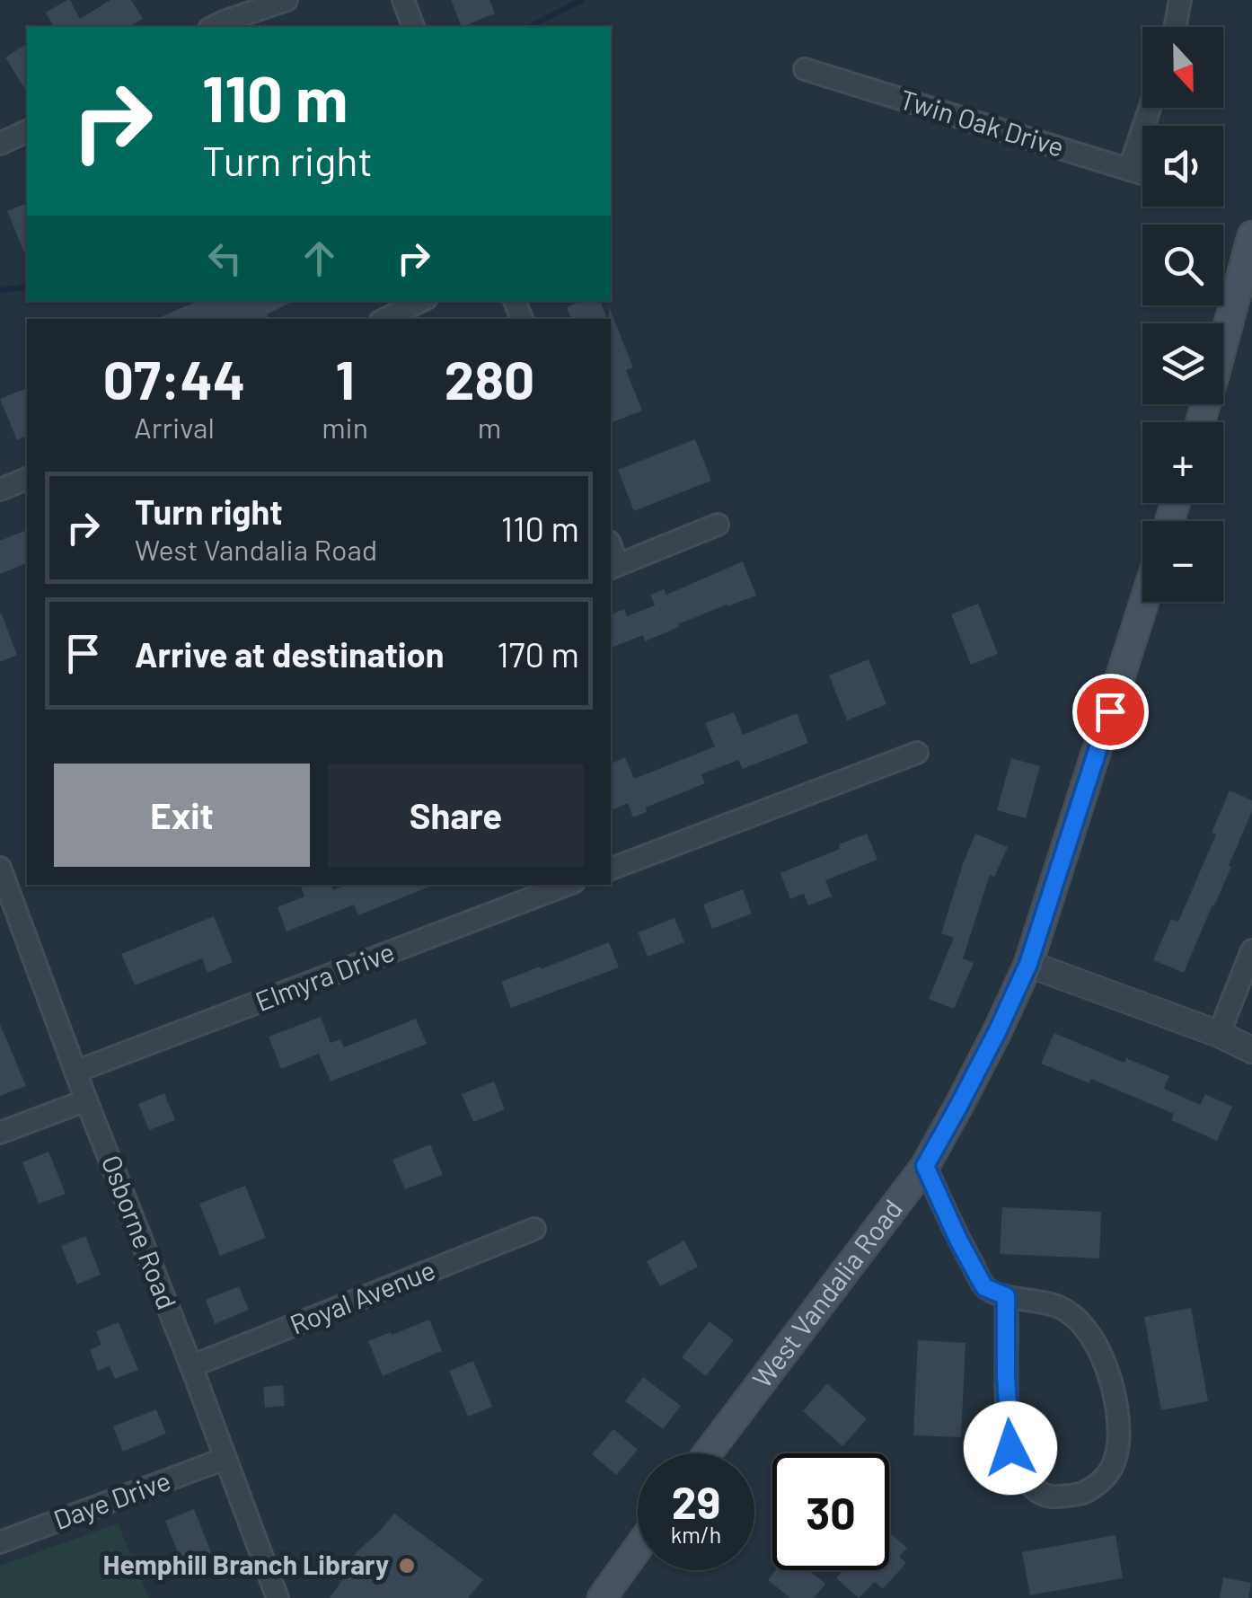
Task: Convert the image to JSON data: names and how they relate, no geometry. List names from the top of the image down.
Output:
{
  "streets": {
    "main road": ["West Vandalia Road"],
    "street": [
      "Twin Oak Drive",
      "Elmyra Drive",
      "Osborne Road",
      "Royal Avenue",
      "Daye Drive"
    ]
  },
  "crossings": [
    ["Elmyra Drive", "Osborne Road"],
    ["Osborne Road", "Royal Avenue"],
    ["Osborne Road", "Daye Drive"]
  ],
  "places": ["Hemphill Branch Library"],
  "north": "bottom",
  "page": {
    "map_buttons": ["+", "−"],
    "turn": ["110 m", "Turn right"],
    "eta": [
      "07:44",
      "Arrival",
      "1",
      "min",
      "280",
      "m"
    ],
    "list": [
      {
        "name": "Turn right",
        "note": "West Vandalia Road",
        "value": "110 m"
      },
      {
        "name": "Arrive at destination",
        "value": "170 m"
      }
    ],
    "buttons": ["Exit", "Share"],
    "speed": "29 km/h",
    "limit": "30"
  }
}
